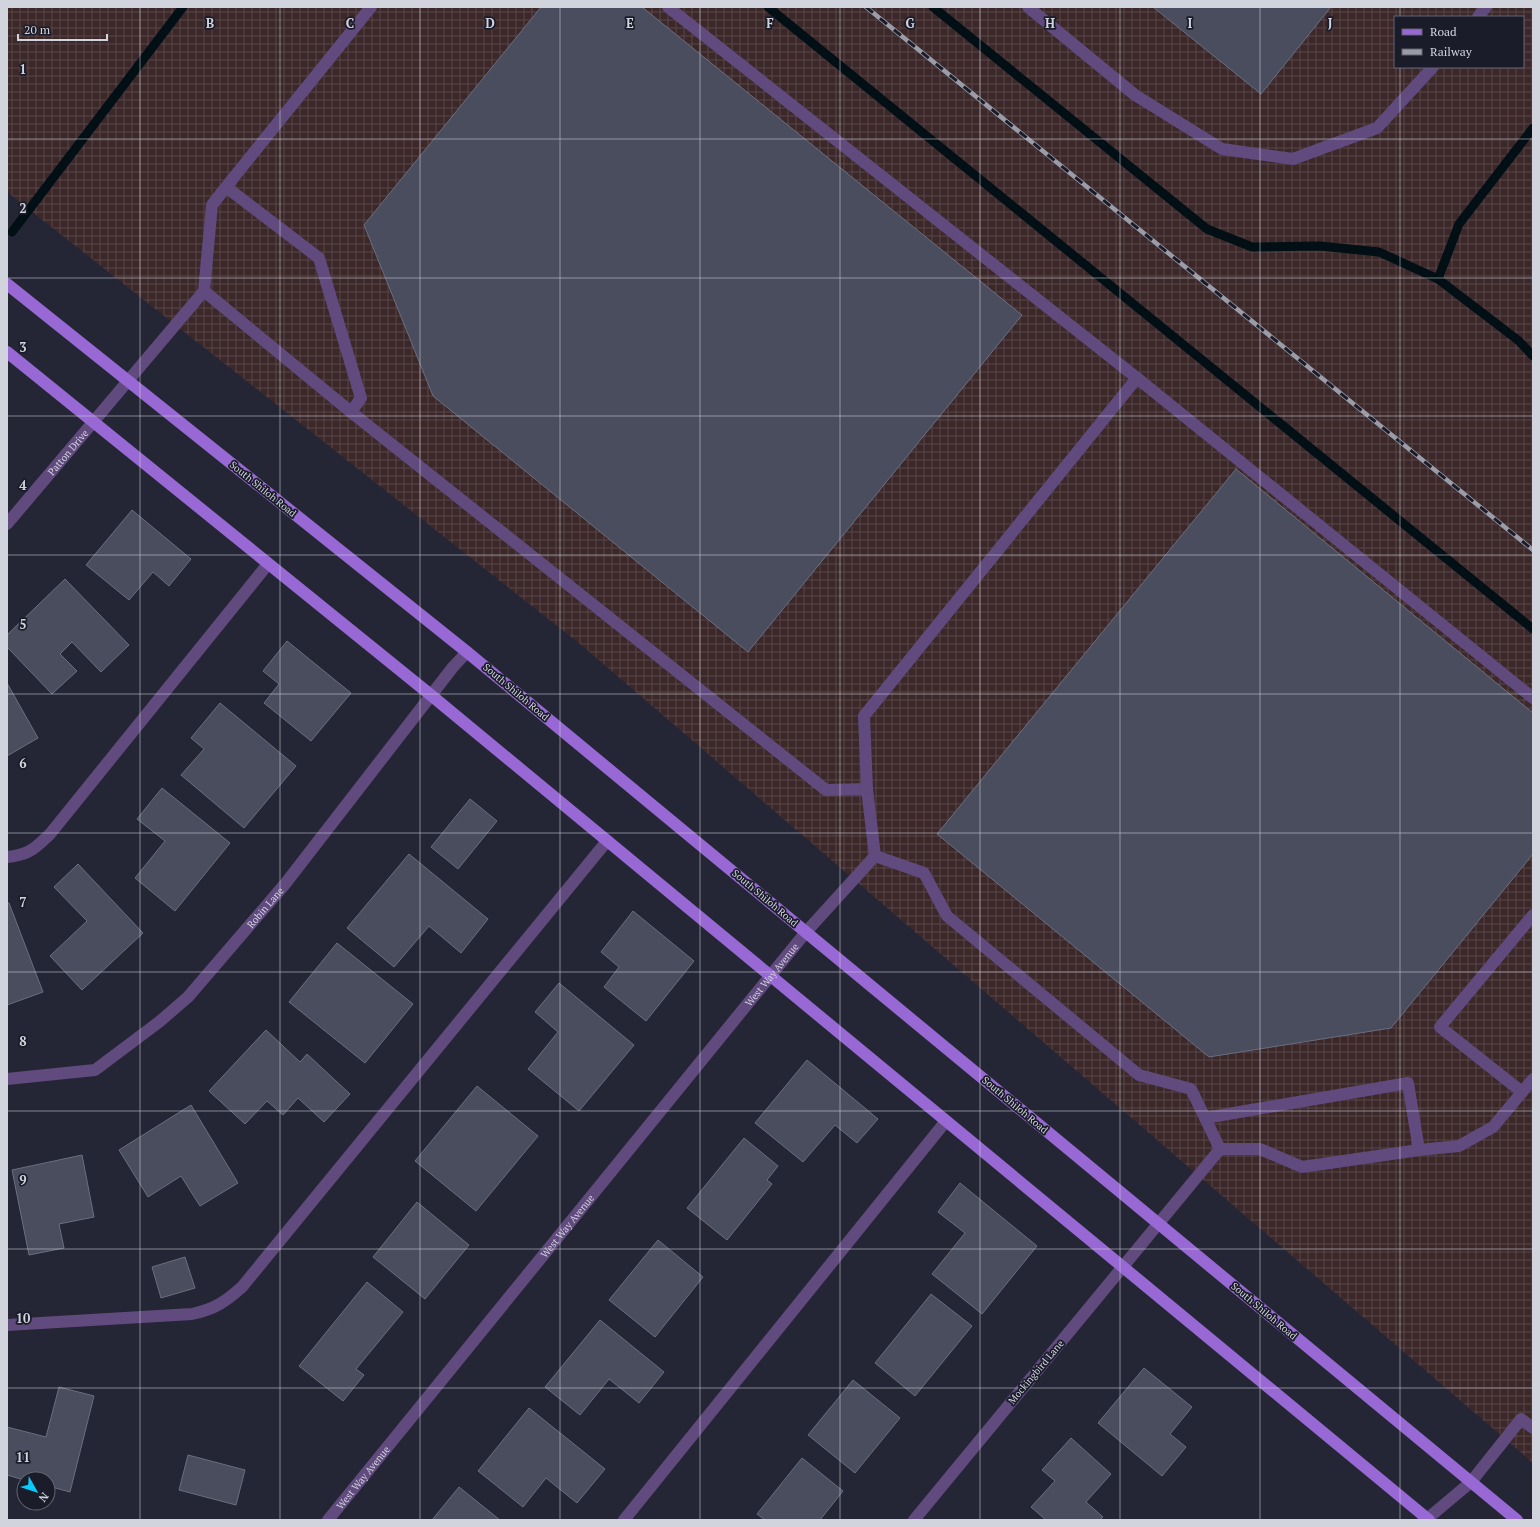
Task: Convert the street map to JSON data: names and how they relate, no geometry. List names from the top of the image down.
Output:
{
  "streets": {
    "main road": ["South Shiloh Road"],
    "street": [
      "Patton Drive",
      "Robin Lane",
      "West Way Avenue",
      "Mockingbird Lane"
    ]
  },
  "crossings": [
    ["Patton Drive", "South Shiloh Road"],
    ["South Shiloh Road", "Robin Lane"],
    ["South Shiloh Road", "West Way Avenue"],
    ["South Shiloh Road", "Mockingbird Lane"]
  ],
  "legend": ["Road", "Railway"],
  "scale_bar": "20 m",
  "north": "bottom right",
  "grid": {
    "columns": [
      "B",
      "C",
      "D",
      "E",
      "F",
      "G",
      "H",
      "I",
      "J"
    ],
    "rows": [
      "1",
      "2",
      "3",
      "4",
      "5",
      "6",
      "7",
      "8",
      "9",
      "10",
      "11"
    ]
  }
}
